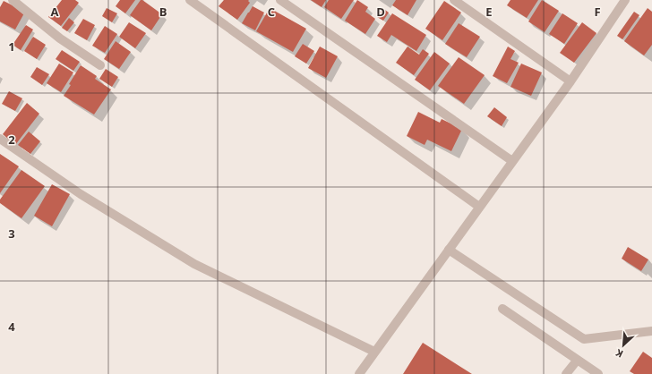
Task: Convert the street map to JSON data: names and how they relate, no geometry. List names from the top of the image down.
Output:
{
  "north": "bottom left",
  "grid": {
    "columns": [
      "A",
      "B",
      "C",
      "D",
      "E",
      "F"
    ],
    "rows": [
      "1",
      "2",
      "3",
      "4"
    ]
  }
}
